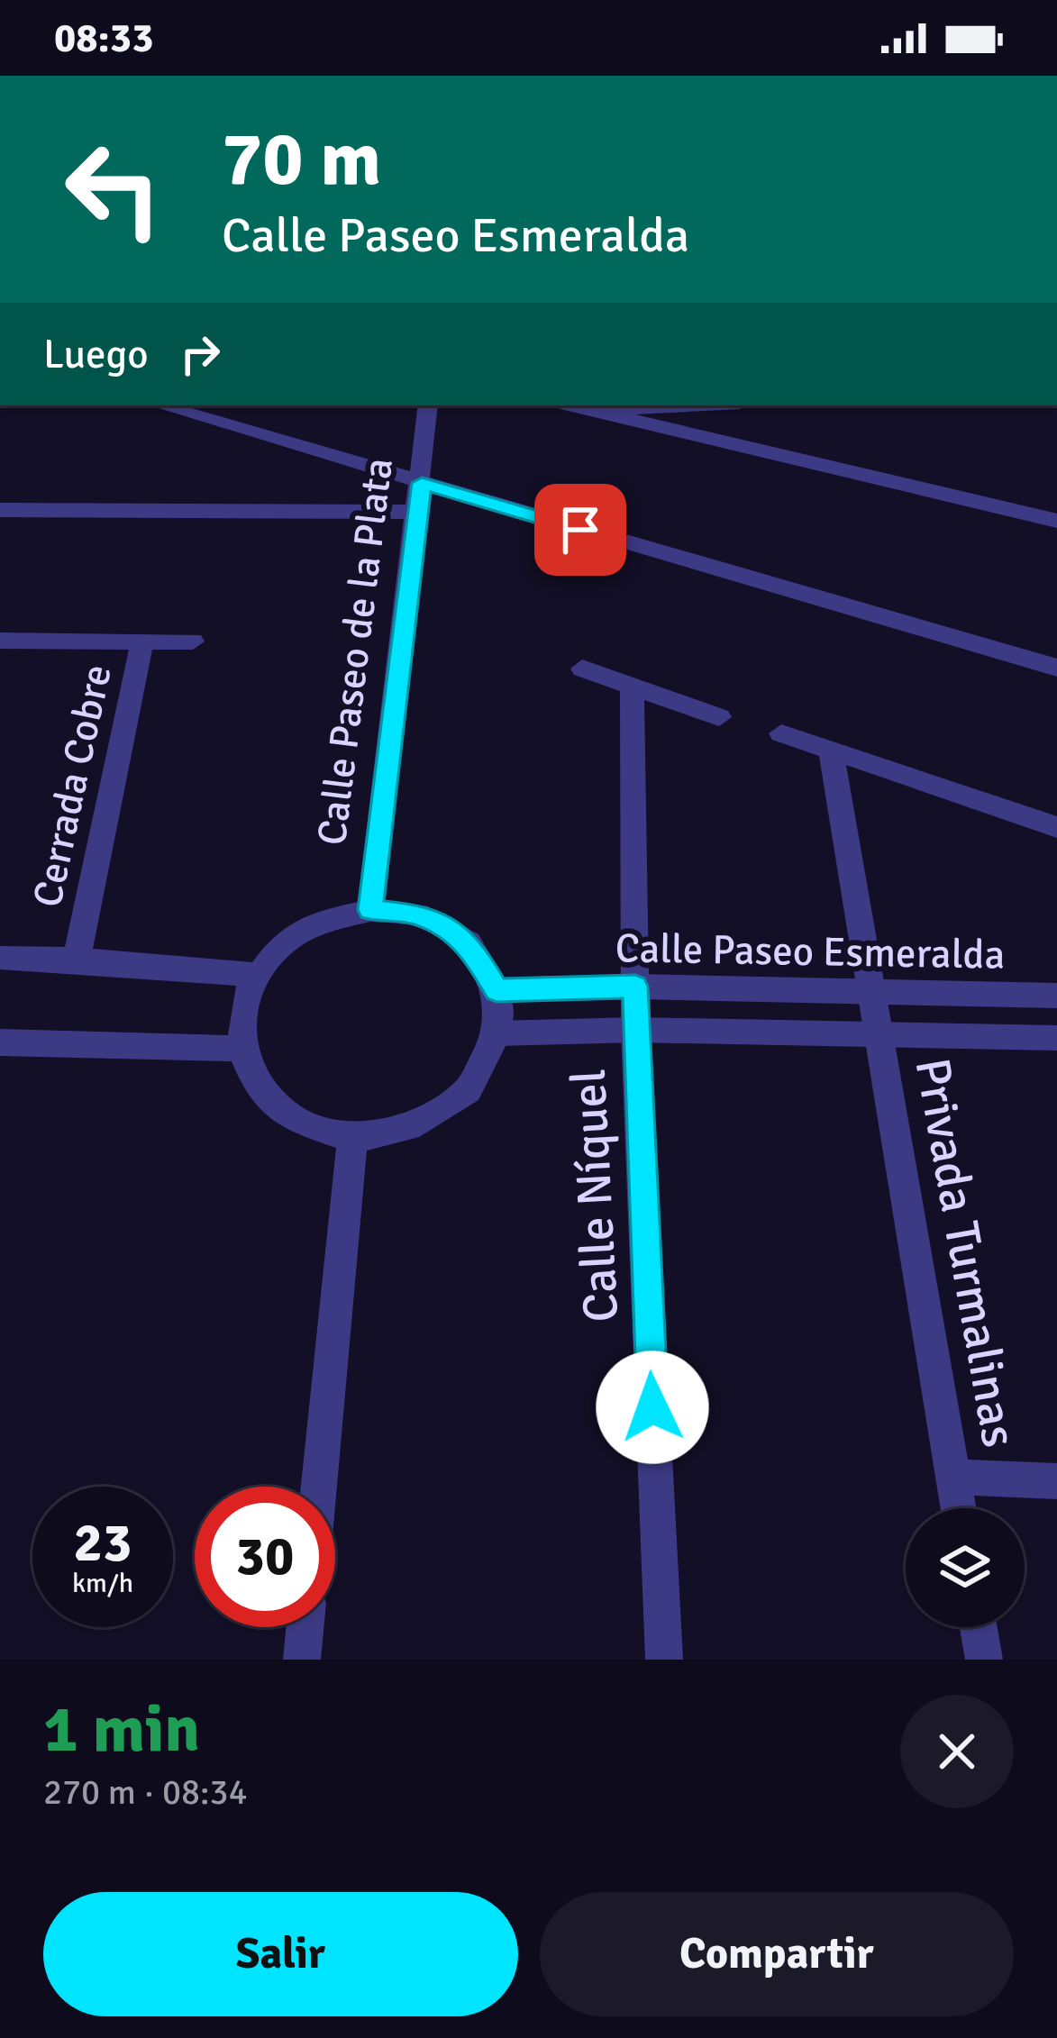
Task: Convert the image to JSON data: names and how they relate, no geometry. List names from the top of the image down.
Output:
{
  "streets": {
    "street": [
      "Calle Paseo de la Plata",
      "Cerrada Cobre",
      "Calle Paseo Esmeralda",
      "Calle Níquel",
      "Privada Turmalinas"
    ]
  },
  "crossings": [
    ["Calle Paseo de la Plata", "Calle Paseo Esmeralda"],
    ["Calle Paseo Esmeralda", "Calle Níquel"],
    ["Calle Paseo Esmeralda", "Privada Turmalinas"]
  ],
  "page": {
    "status": "08:33",
    "turn": ["70 m", "Calle Paseo Esmeralda"],
    "then": "Luego",
    "speed": "23 km/h",
    "limit": "30",
    "heading": ["1 min", "270 m · 08:34"],
    "buttons": ["Salir", "Compartir"]
  }
}
